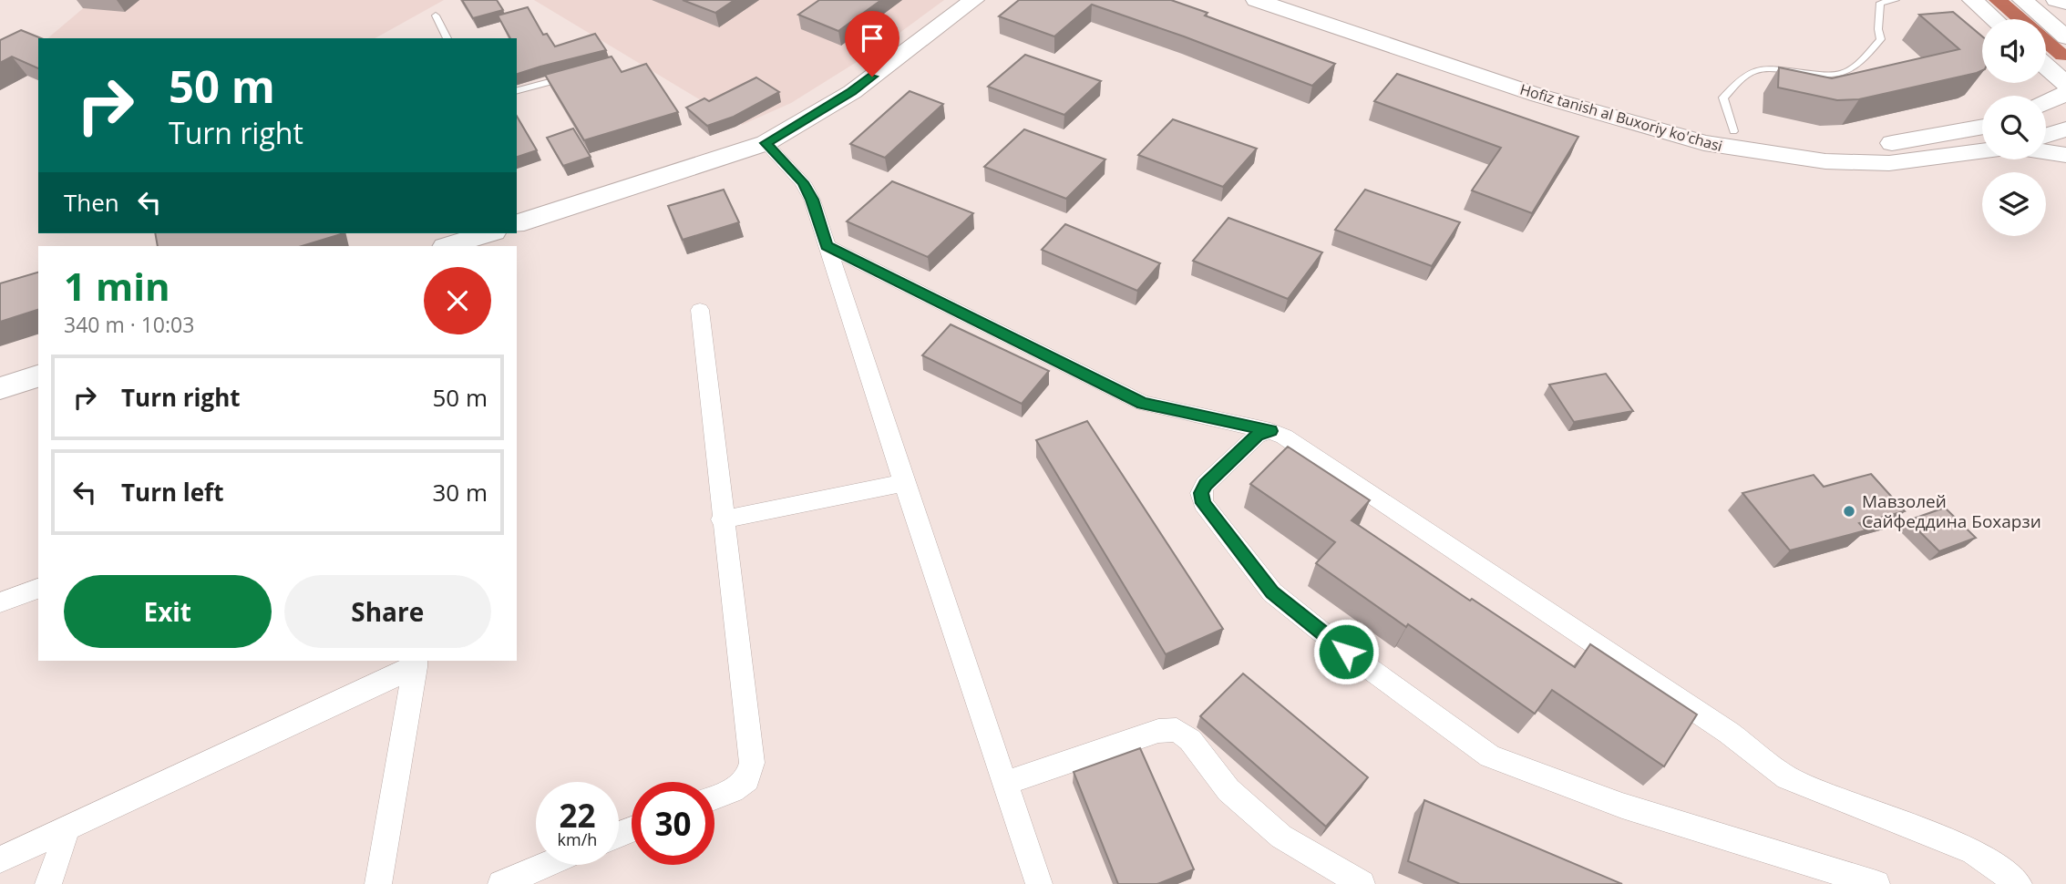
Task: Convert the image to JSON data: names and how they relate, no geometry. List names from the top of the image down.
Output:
{
  "streets": {
    "main road": ["Hofiz tanish al Buxoriy ko'chasi"]
  },
  "places": ["Мавзолей Сайфеддина Бохарзи"],
  "page": {
    "turn": ["50 m", "Turn right"],
    "then": "Then",
    "heading": ["1 min", "340 m · 10:03"],
    "list": [
      {
        "name": "Turn right",
        "value": "50 m"
      },
      {
        "name": "Turn left",
        "value": "30 m"
      }
    ],
    "buttons": ["Exit", "Share"],
    "speed": "22 km/h",
    "limit": "30"
  }
}
